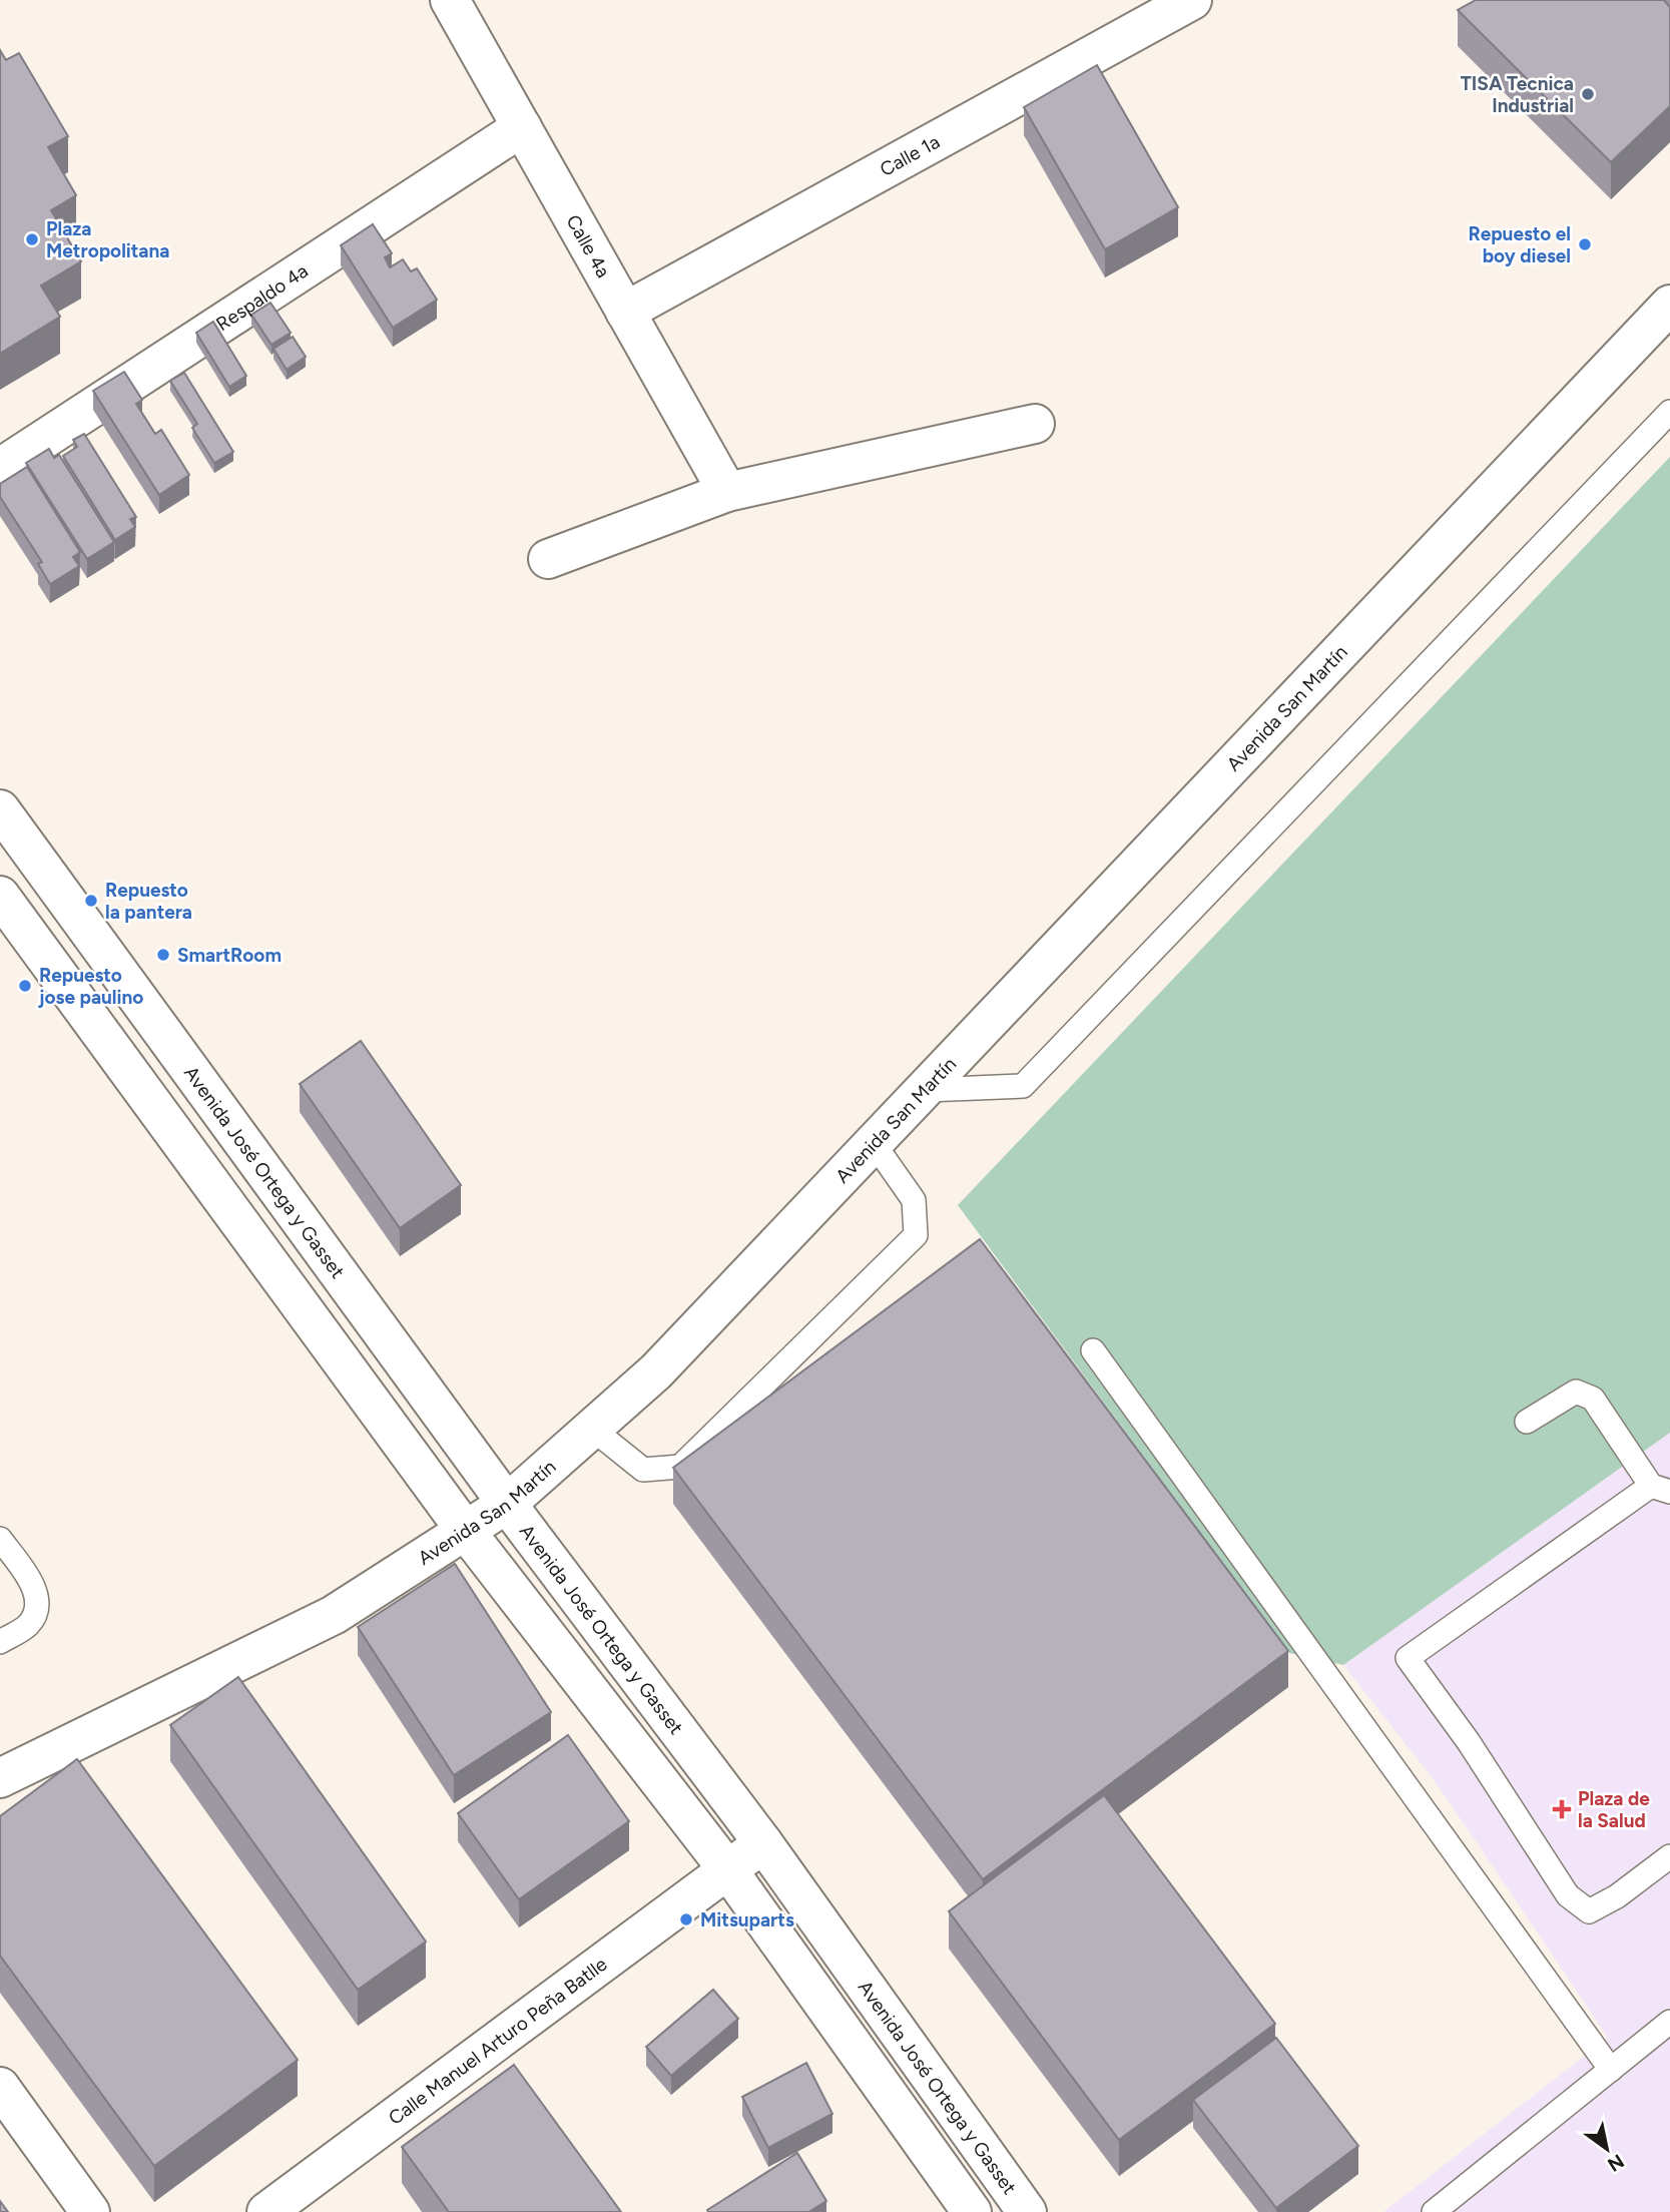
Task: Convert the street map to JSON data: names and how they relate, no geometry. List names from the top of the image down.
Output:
{
  "streets": {
    "main road": [
      "Calle 1a",
      "Calle 4a",
      "Respaldo 4a",
      "Avenida San Martín",
      "Avenida José Ortega y Gasset",
      "Calle Manuel Arturo Peña Batlle"
    ]
  },
  "crossings": [
    ["Calle 1a", "Calle 4a"],
    ["Calle 4a", "Respaldo 4a"],
    ["Avenida San Martín", "Avenida José Ortega y Gasset"],
    ["Avenida José Ortega y Gasset", "Calle Manuel Arturo Peña Batlle"]
  ],
  "places": {
    "other": [
      "TISA Tecnica Industrial",
      "Plaza Metropolitana",
      "Repuesto el boy diesel",
      "Repuesto la pantera",
      "SmartRoom",
      "Repuesto jose paulino",
      "Mitsuparts"
    ],
    "health": ["Plaza de la Salud"]
  },
  "north": "bottom right"
}
